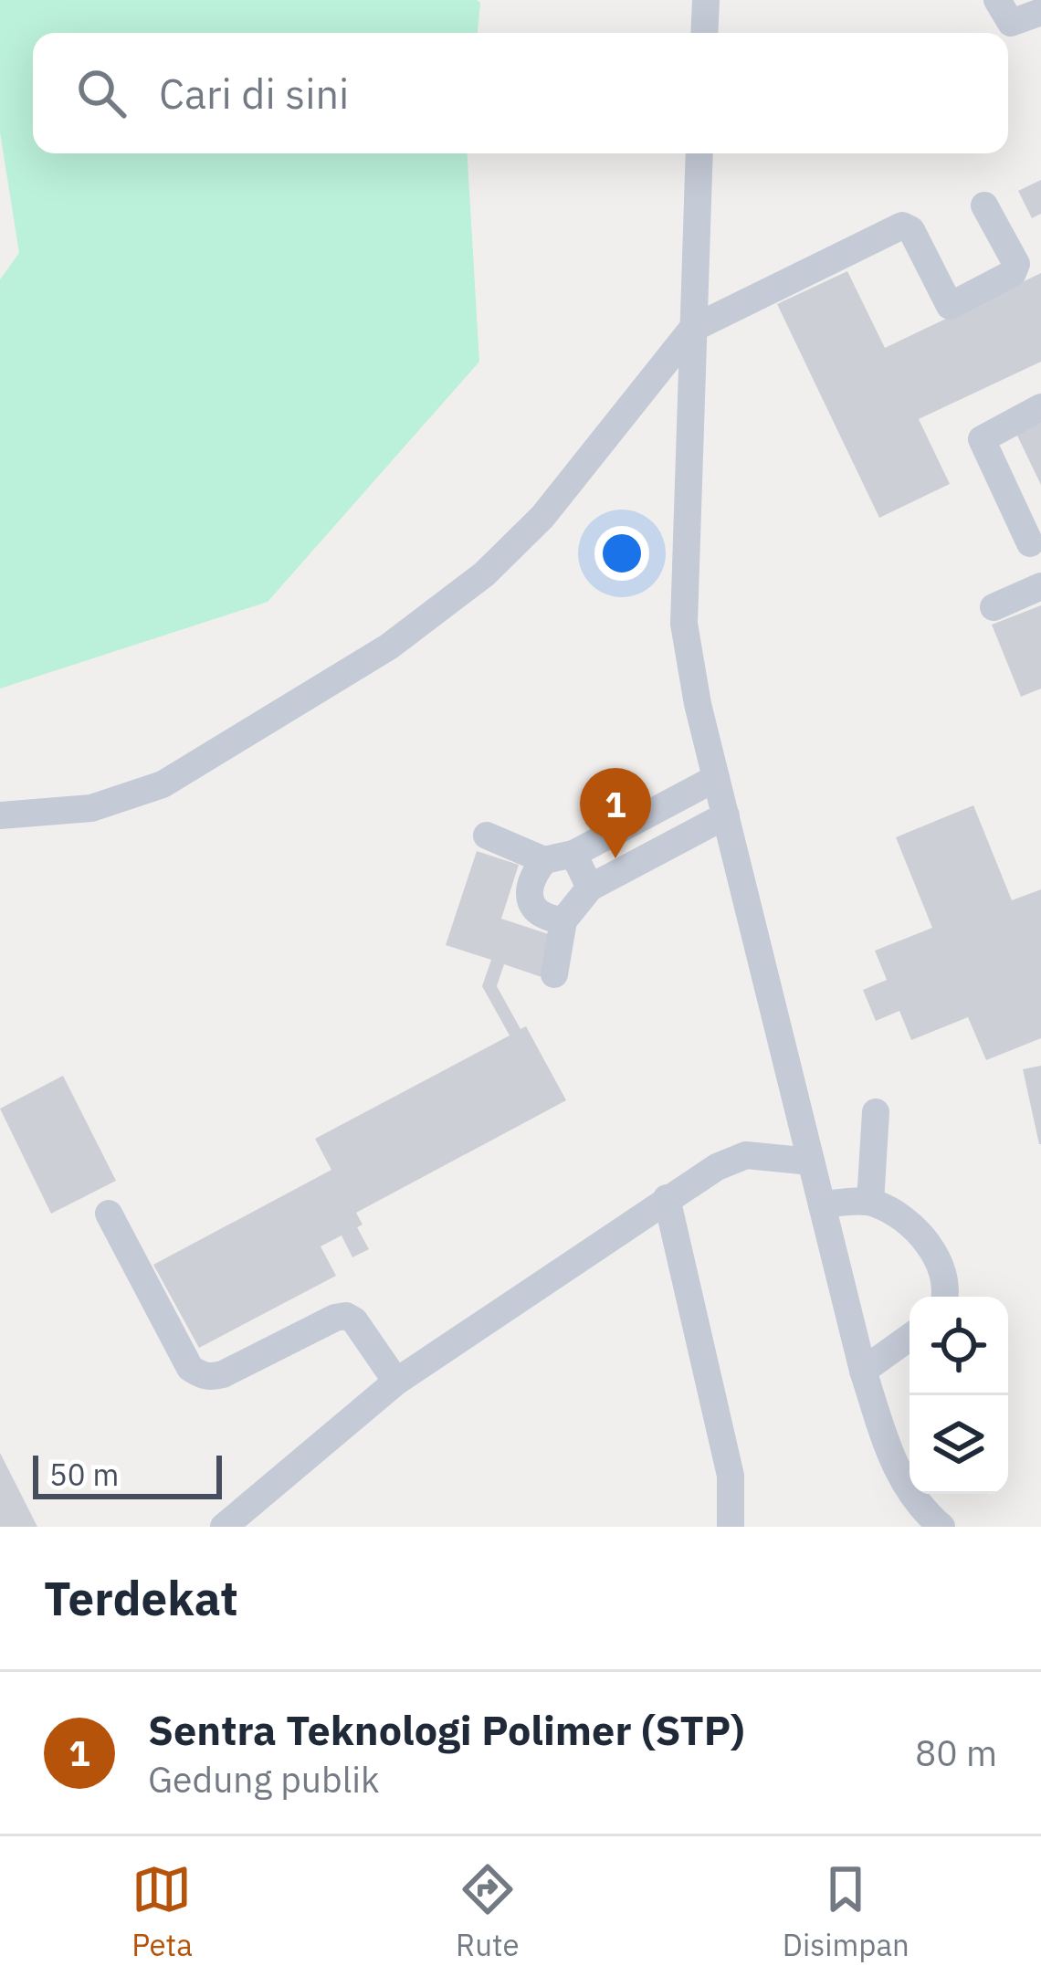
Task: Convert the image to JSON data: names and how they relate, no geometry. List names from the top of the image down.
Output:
{
  "scale_bar": "50 m",
  "page": {
    "search": "Cari di sini",
    "pins": "1",
    "scale": "50 m",
    "heading": "Terdekat",
    "list": [
      {
        "mark": "1",
        "name": "Sentra Teknologi Polimer (STP)",
        "note": "Gedung publik",
        "value": "80 m"
      }
    ],
    "nav": ["Peta", "Rute", "Disimpan"]
  }
}
